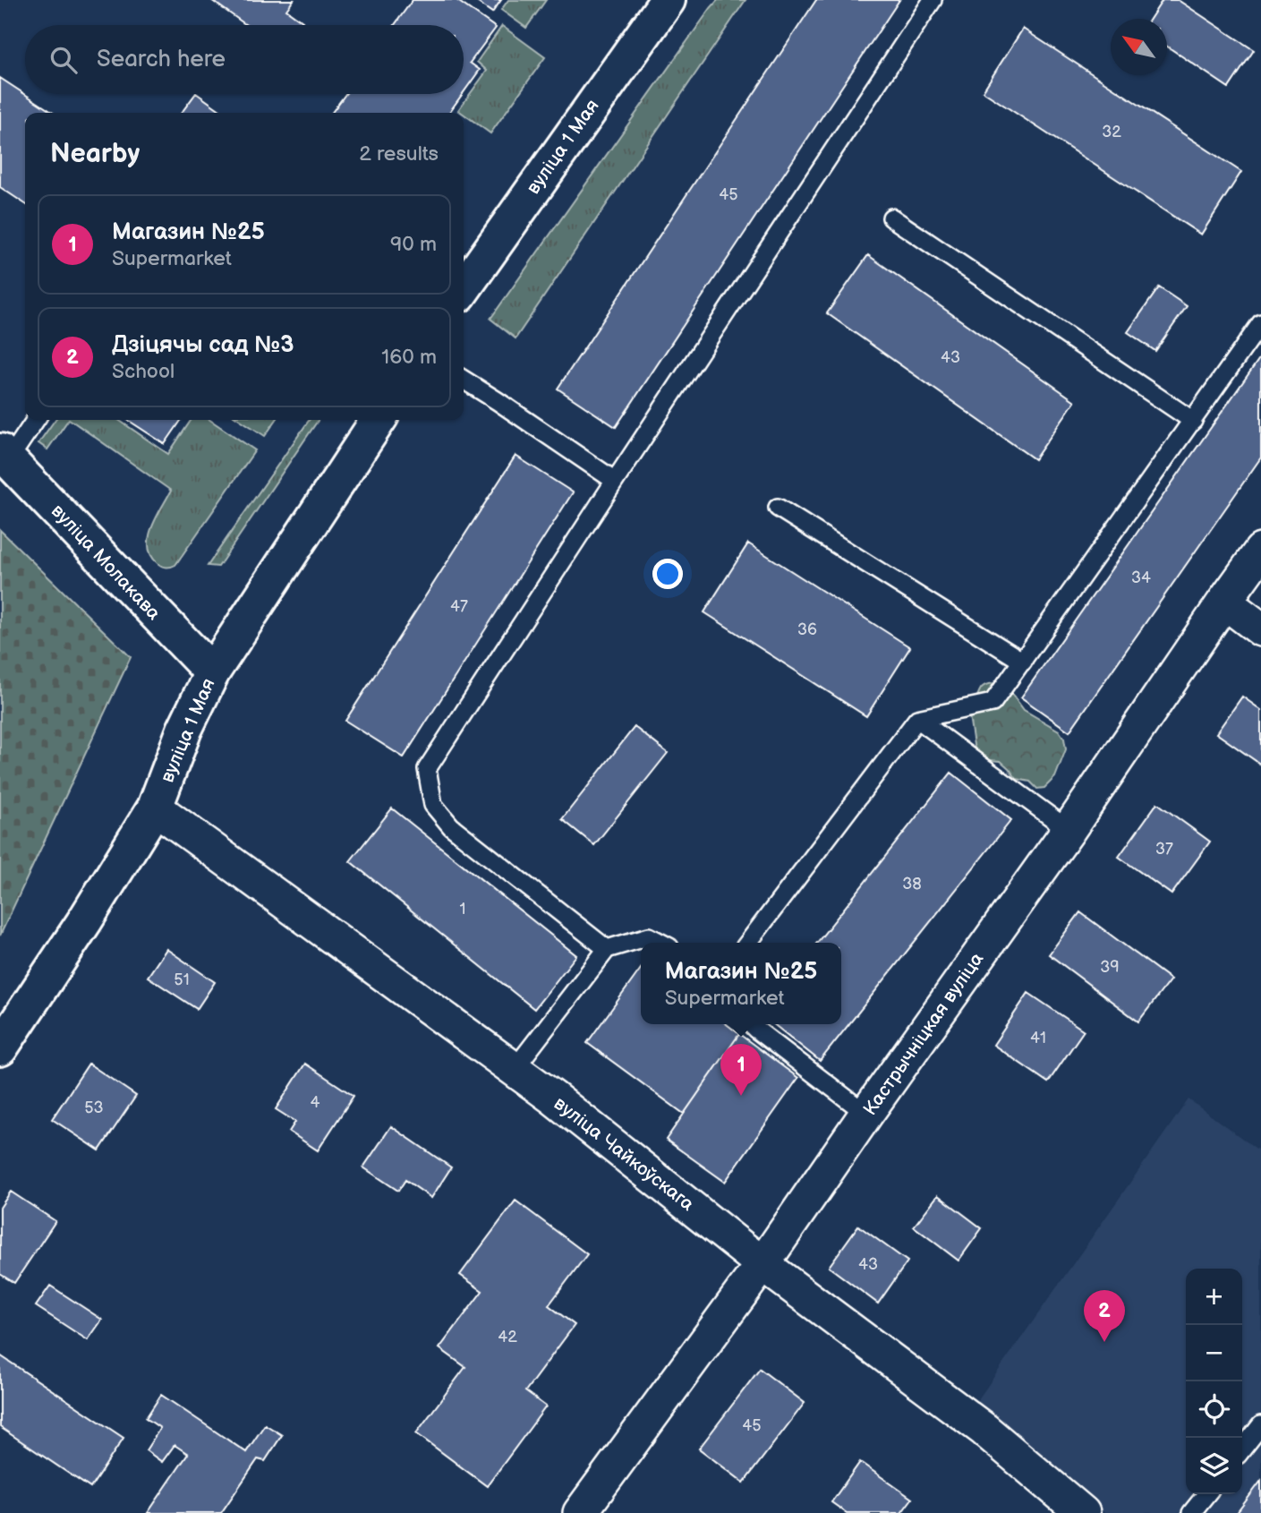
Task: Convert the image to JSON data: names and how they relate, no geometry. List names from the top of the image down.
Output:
{
  "streets": {
    "main road": ["вуліца 1 Мая", "вуліца Молакава"],
    "street": ["Кастрычніцкая вуліца", "вуліца Чайкоўскага"]
  },
  "crossings": [
    ["вуліца 1 Мая", "вуліца Молакава"],
    ["вуліца 1 Мая", "вуліца Чайкоўскага"],
    ["Кастрычніцкая вуліца", "вуліца Чайкоўскага"]
  ],
  "house_numbers": [
    "32",
    "45",
    "43",
    "34",
    "47",
    "36",
    "37",
    "38",
    "1",
    "39",
    "51",
    "41",
    "4",
    "53",
    "43",
    "42",
    "45"
  ],
  "north": "top left",
  "page": {
    "search": "Search here",
    "heading": ["Nearby", "2 results"],
    "list": [
      {
        "mark": "1",
        "name": "Магазин №25",
        "note": "Supermarket",
        "value": "90 m"
      },
      {
        "mark": "2",
        "name": "Дзіцячы сад №3",
        "note": "School",
        "value": "160 m"
      }
    ],
    "popup": ["Магазин №25", "Supermarket"],
    "pins": ["1", "2"],
    "map_buttons": ["+", "−"]
  }
}
